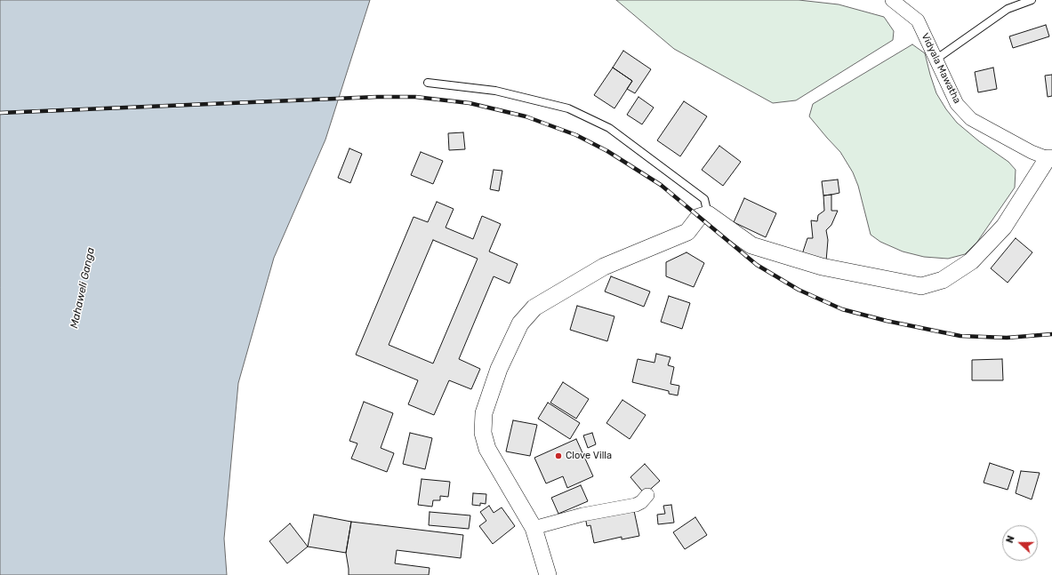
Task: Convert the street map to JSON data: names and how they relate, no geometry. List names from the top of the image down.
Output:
{
  "streets": {
    "street": ["Vidyala Mawatha"]
  },
  "water": ["Mahaweli Ganga"],
  "places": ["Clove Villa"],
  "north": "left"
}
